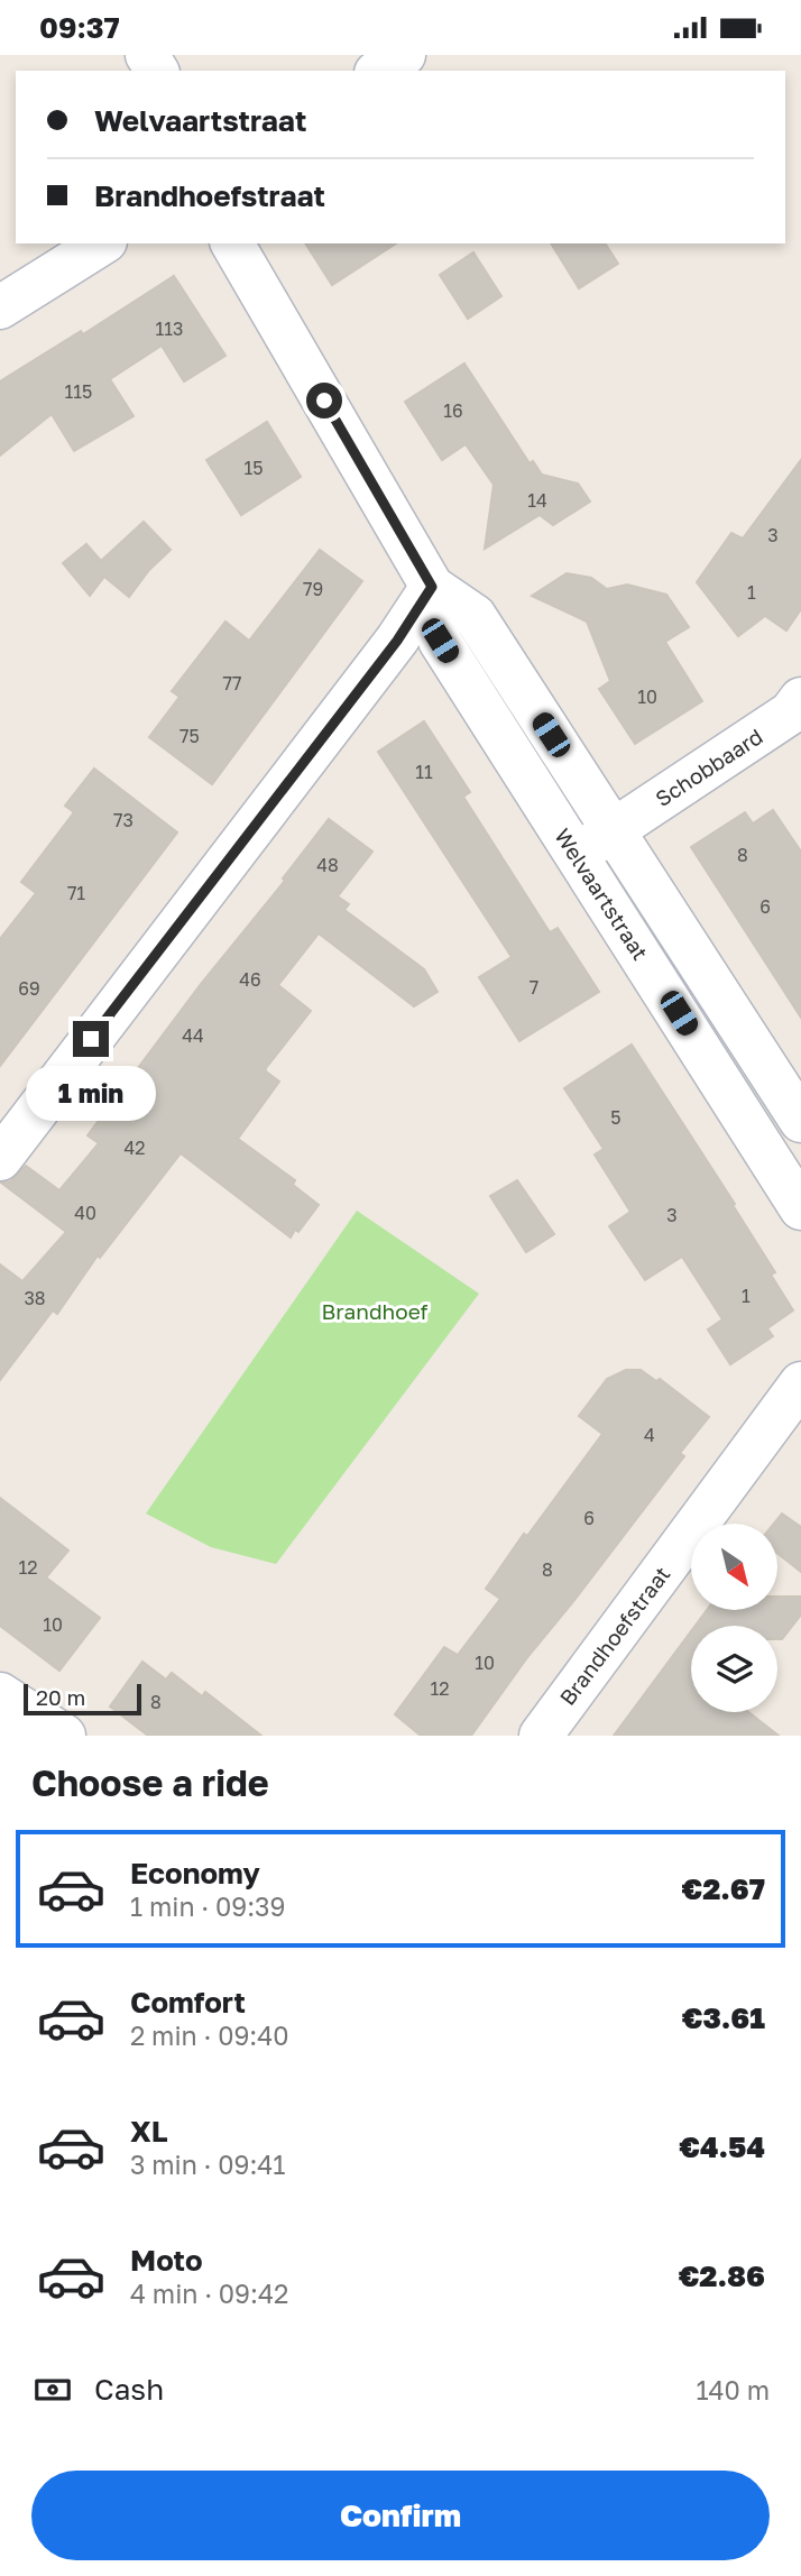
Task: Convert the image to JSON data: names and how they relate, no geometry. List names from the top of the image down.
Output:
{
  "streets": {
    "street": ["Schobbaard", "Welvaartstraat", "Brandhoefstraat"]
  },
  "crossings": [
    ["Schobbaard", "Welvaartstraat"]
  ],
  "parks": ["Brandhoef"],
  "house_numbers": [
    "113",
    "115",
    "16",
    "15",
    "14",
    "3",
    "79",
    "1",
    "77",
    "10",
    "75",
    "11",
    "73",
    "8",
    "48",
    "71",
    "6",
    "46",
    "7",
    "69",
    "44",
    "5",
    "42",
    "40",
    "3",
    "1",
    "38",
    "4",
    "6",
    "12",
    "8",
    "10",
    "10",
    "12",
    "8"
  ],
  "scale_bar": "20 m",
  "north": "bottom right",
  "page": {
    "status": "09:37",
    "banner": ["Welvaartstraat", "Brandhoefstraat"],
    "bubble": "1 min",
    "scale": "20 m",
    "heading": "Choose a ride",
    "list": [
      {
        "name": "Economy",
        "note": "1 min · 09:39",
        "value": "€2.67"
      },
      {
        "name": "Comfort",
        "note": "2 min · 09:40",
        "value": "€3.61"
      },
      {
        "name": "XL",
        "note": "3 min · 09:41",
        "value": "€4.54"
      },
      {
        "name": "Moto",
        "note": "4 min · 09:42",
        "value": "€2.86"
      }
    ],
    "pay": ["Cash", "140 m"],
    "buttons": "Confirm"
  }
}
